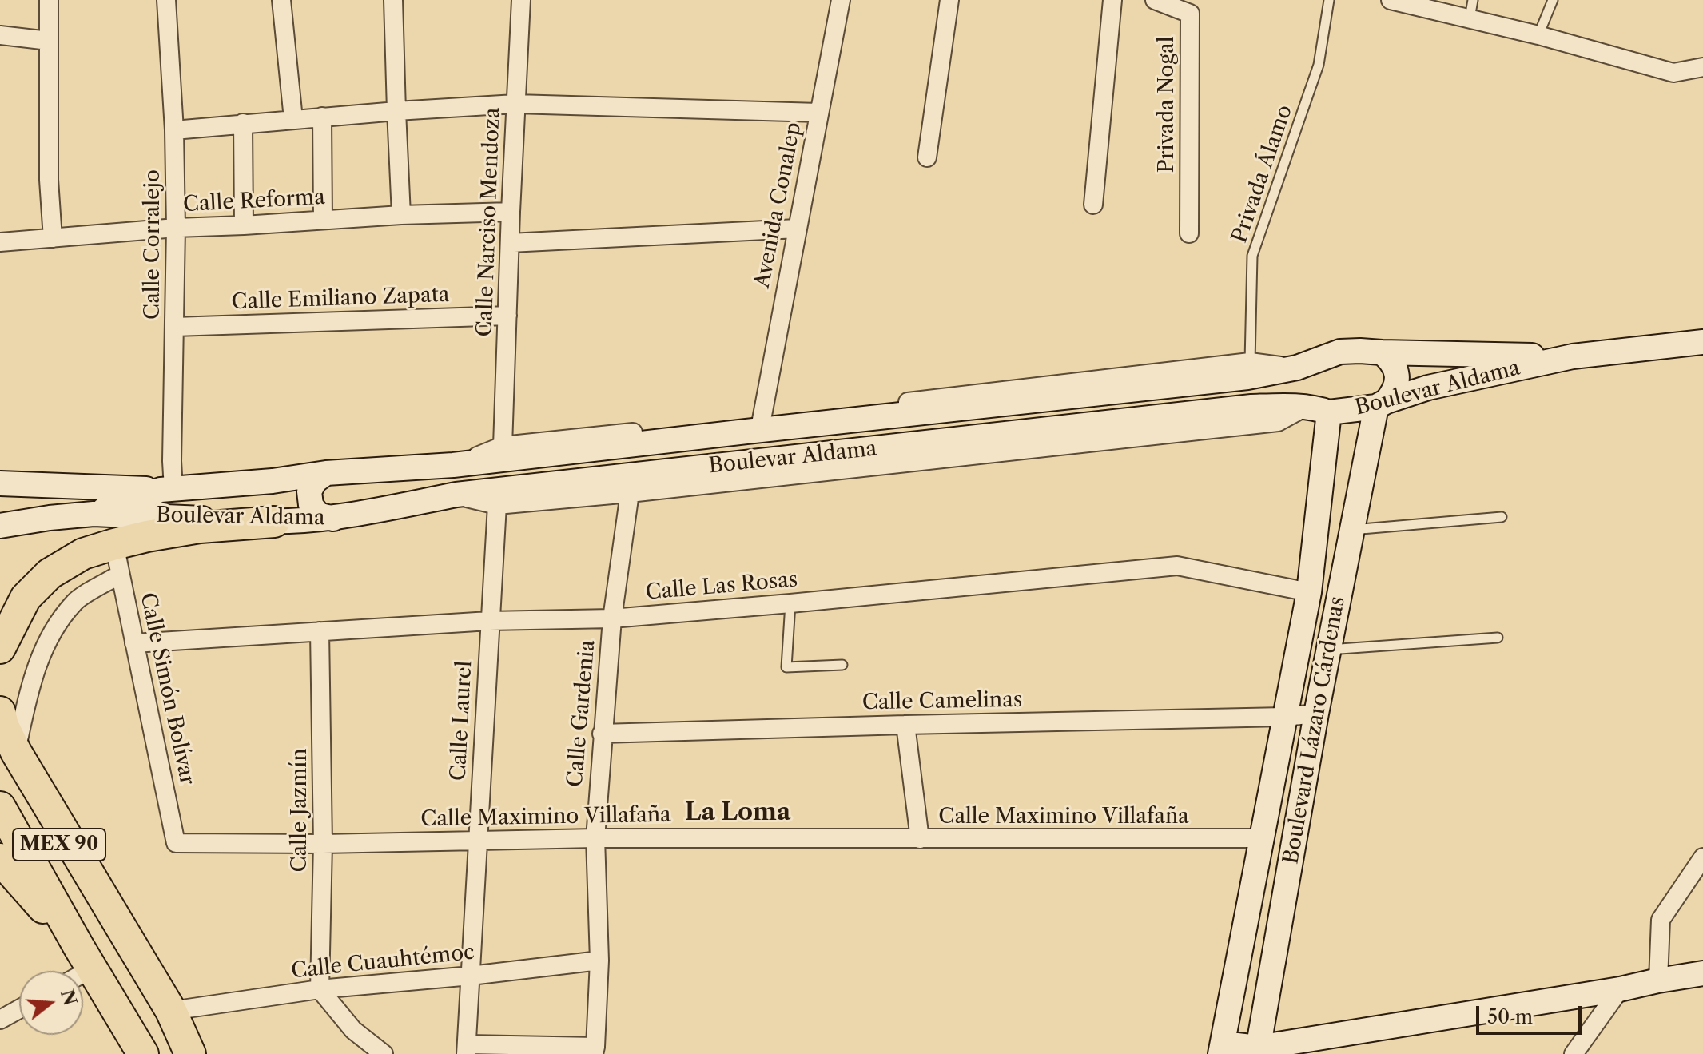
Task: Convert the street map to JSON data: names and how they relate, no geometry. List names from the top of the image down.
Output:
{
  "streets": {
    "highway": ["MEX 90"],
    "street": [
      "Privada Nogal",
      "Calle Reforma",
      "Avenida Conalep",
      "Calle Narciso Mendoza",
      "Calle Corralejo",
      "Calle Emiliano Zapata",
      "Boulevar Aldama",
      "Calle Las Rosas",
      "Calle Simón Bolívar",
      "Calle Camelinas",
      "Calle Gardenia",
      "Calle Laurel",
      "Boulevard Lázaro Cárdenas",
      "Calle Jazmín",
      "Calle Maximino Villafaña",
      "Calle Cuauhtémoc"
    ],
    "lane": ["Privada Álamo"]
  },
  "crossings": [
    ["Privada Álamo", "Boulevar Aldama"],
    ["Calle Reforma", "Calle Narciso Mendoza"],
    ["Calle Reforma", "Calle Corralejo"],
    ["Avenida Conalep", "Boulevar Aldama"],
    ["Calle Narciso Mendoza", "Calle Emiliano Zapata"],
    ["Calle Narciso Mendoza", "Boulevar Aldama"],
    ["Calle Corralejo", "Calle Emiliano Zapata"],
    ["Calle Corralejo", "Boulevar Aldama"],
    ["Boulevar Aldama", "Boulevard Lázaro Cárdenas"],
    ["Calle Las Rosas", "Calle Simón Bolívar"],
    ["Calle Las Rosas", "Calle Gardenia"],
    ["Calle Las Rosas", "Calle Laurel"],
    ["Calle Las Rosas", "Boulevard Lázaro Cárdenas"],
    ["Calle Las Rosas", "Calle Jazmín"],
    ["Calle Simón Bolívar", "Calle Maximino Villafaña"],
    ["Calle Camelinas", "Calle Gardenia"],
    ["Calle Camelinas", "Boulevard Lázaro Cárdenas"],
    ["Calle Gardenia", "Calle Maximino Villafaña"],
    ["Calle Gardenia", "Calle Cuauhtémoc"],
    ["Calle Laurel", "Calle Maximino Villafaña"],
    ["Calle Laurel", "Calle Cuauhtémoc"],
    ["Boulevard Lázaro Cárdenas", "Calle Maximino Villafaña"],
    ["Calle Jazmín", "Calle Maximino Villafaña"],
    ["Calle Jazmín", "Calle Cuauhtémoc"]
  ],
  "districts": ["La Loma"],
  "scale_bar": "50 m",
  "north": "right"
}
